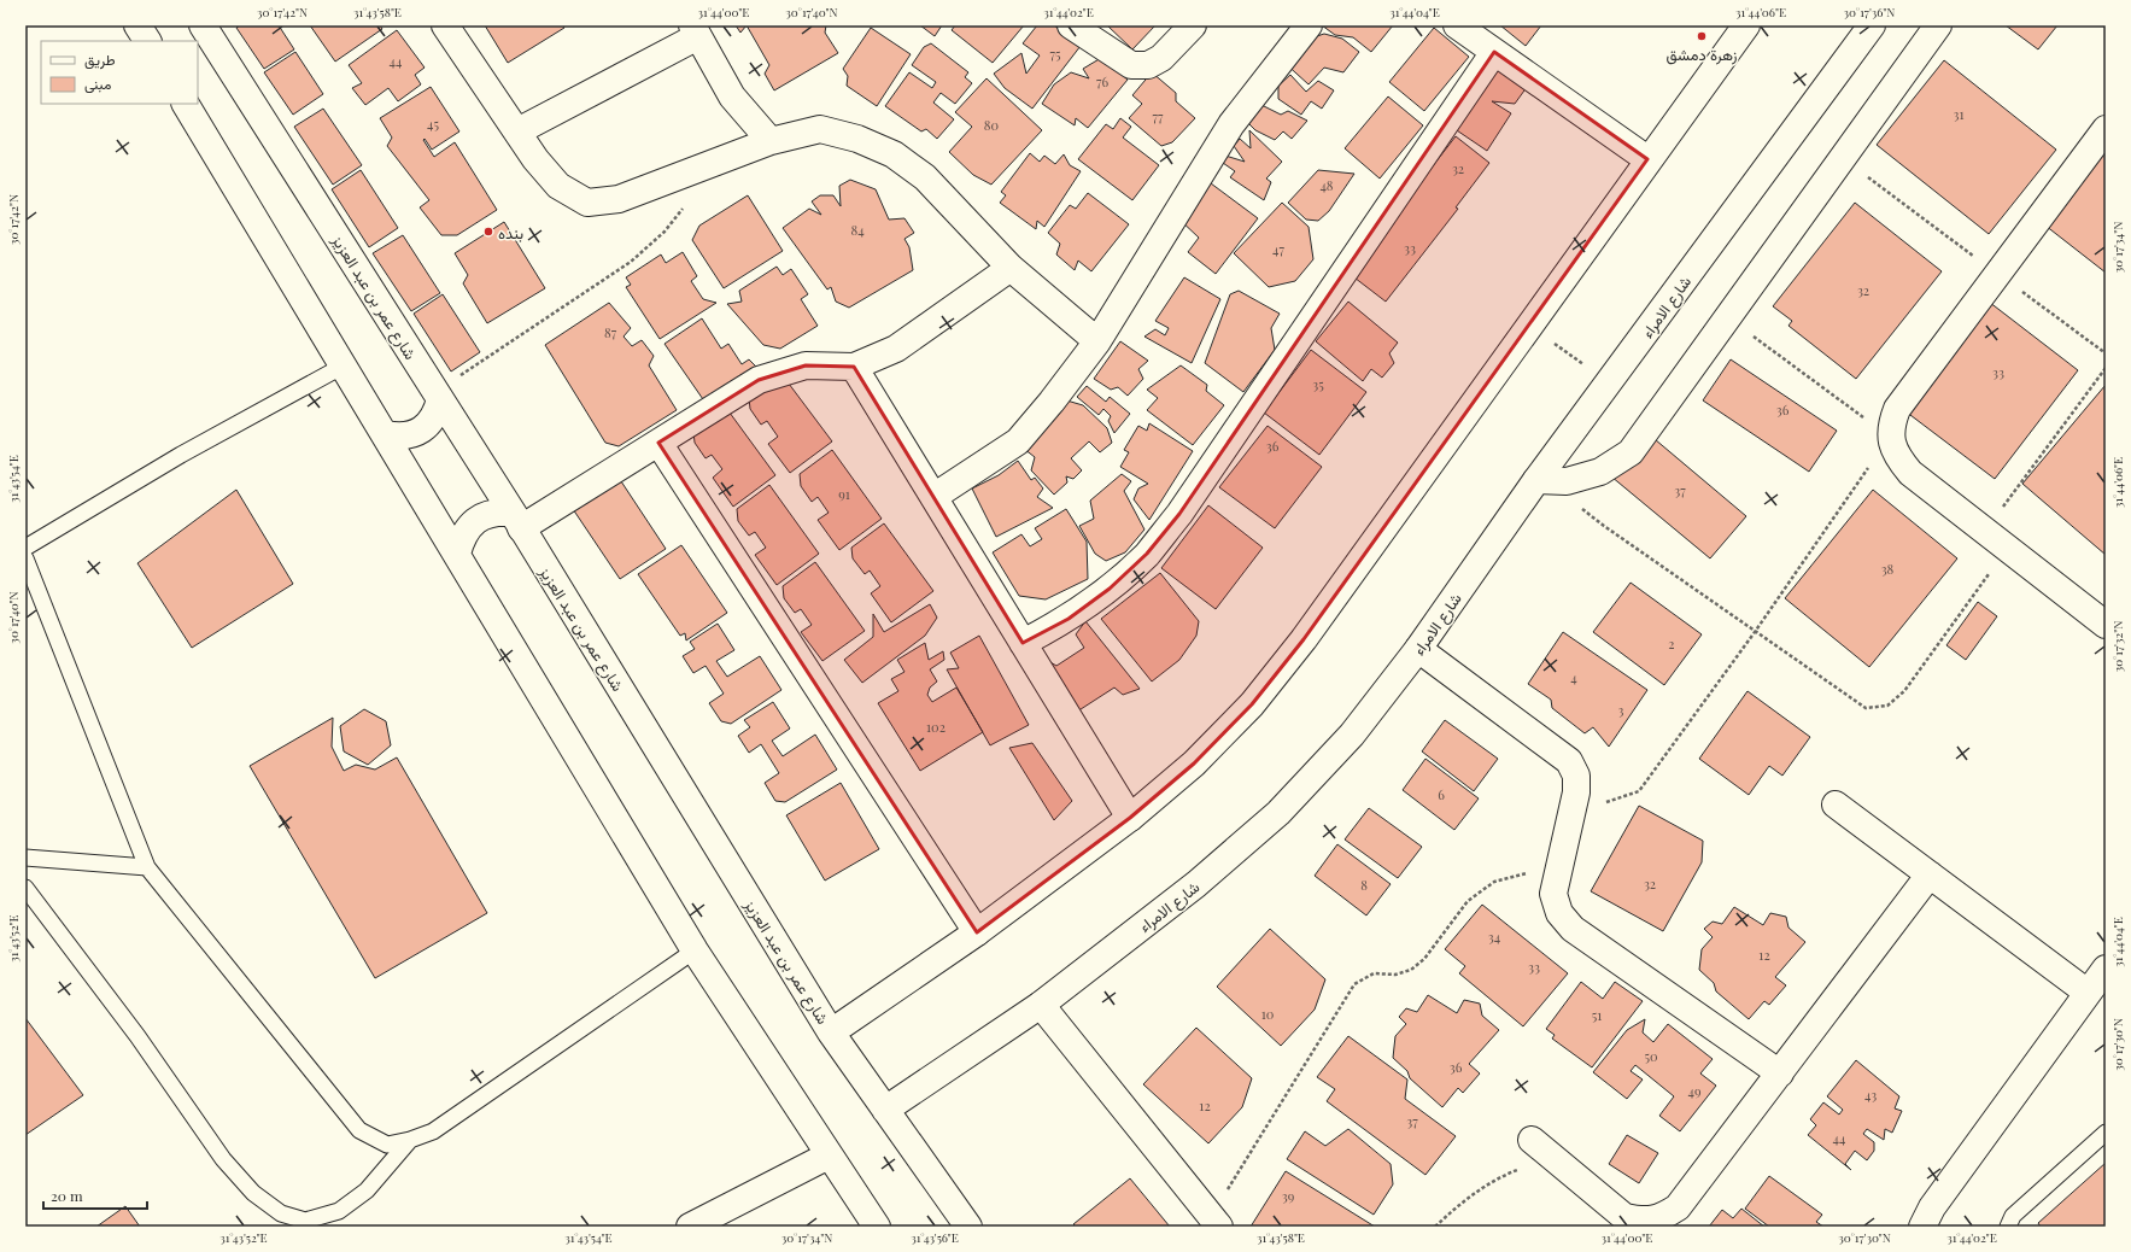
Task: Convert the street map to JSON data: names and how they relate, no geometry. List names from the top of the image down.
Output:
{
  "streets": {
    "street": ["شارع عمر بن عبد العزيز", "شارع الامراء"]
  },
  "crossings": [
    ["شارع عمر بن عبد العزيز", "شارع الامراء"]
  ],
  "places": ["زهرة دمشق", "بنده"],
  "house_numbers": [
    "75",
    "44",
    "76",
    "31",
    "77",
    "45",
    "80",
    "32",
    "48",
    "84",
    "33",
    "47",
    "32",
    "87",
    "33",
    "35",
    "36",
    "36",
    "37",
    "91",
    "38",
    "2",
    "4",
    "3",
    "102",
    "6",
    "32",
    "8",
    "34",
    "12",
    "33",
    "10",
    "51",
    "50",
    "36",
    "49",
    "43",
    "12",
    "37",
    "44",
    "39"
  ],
  "legend": ["طريق", "مبنى"],
  "scale_bar": "20 m",
  "coordinates": [
    "30°17'42\"N",
    "31°43'58\"E",
    "31°44'00\"E",
    "30°17'40\"N",
    "31°44'02\"E",
    "31°44'04\"E",
    "31°44'06\"E",
    "30°17'36\"N",
    "30°17'34\"N",
    "31°43'54\"E",
    "30°17'32\"N",
    "31°43'52\"E",
    "30°17'30\"N",
    "31°43'56\"E"
  ]
}
